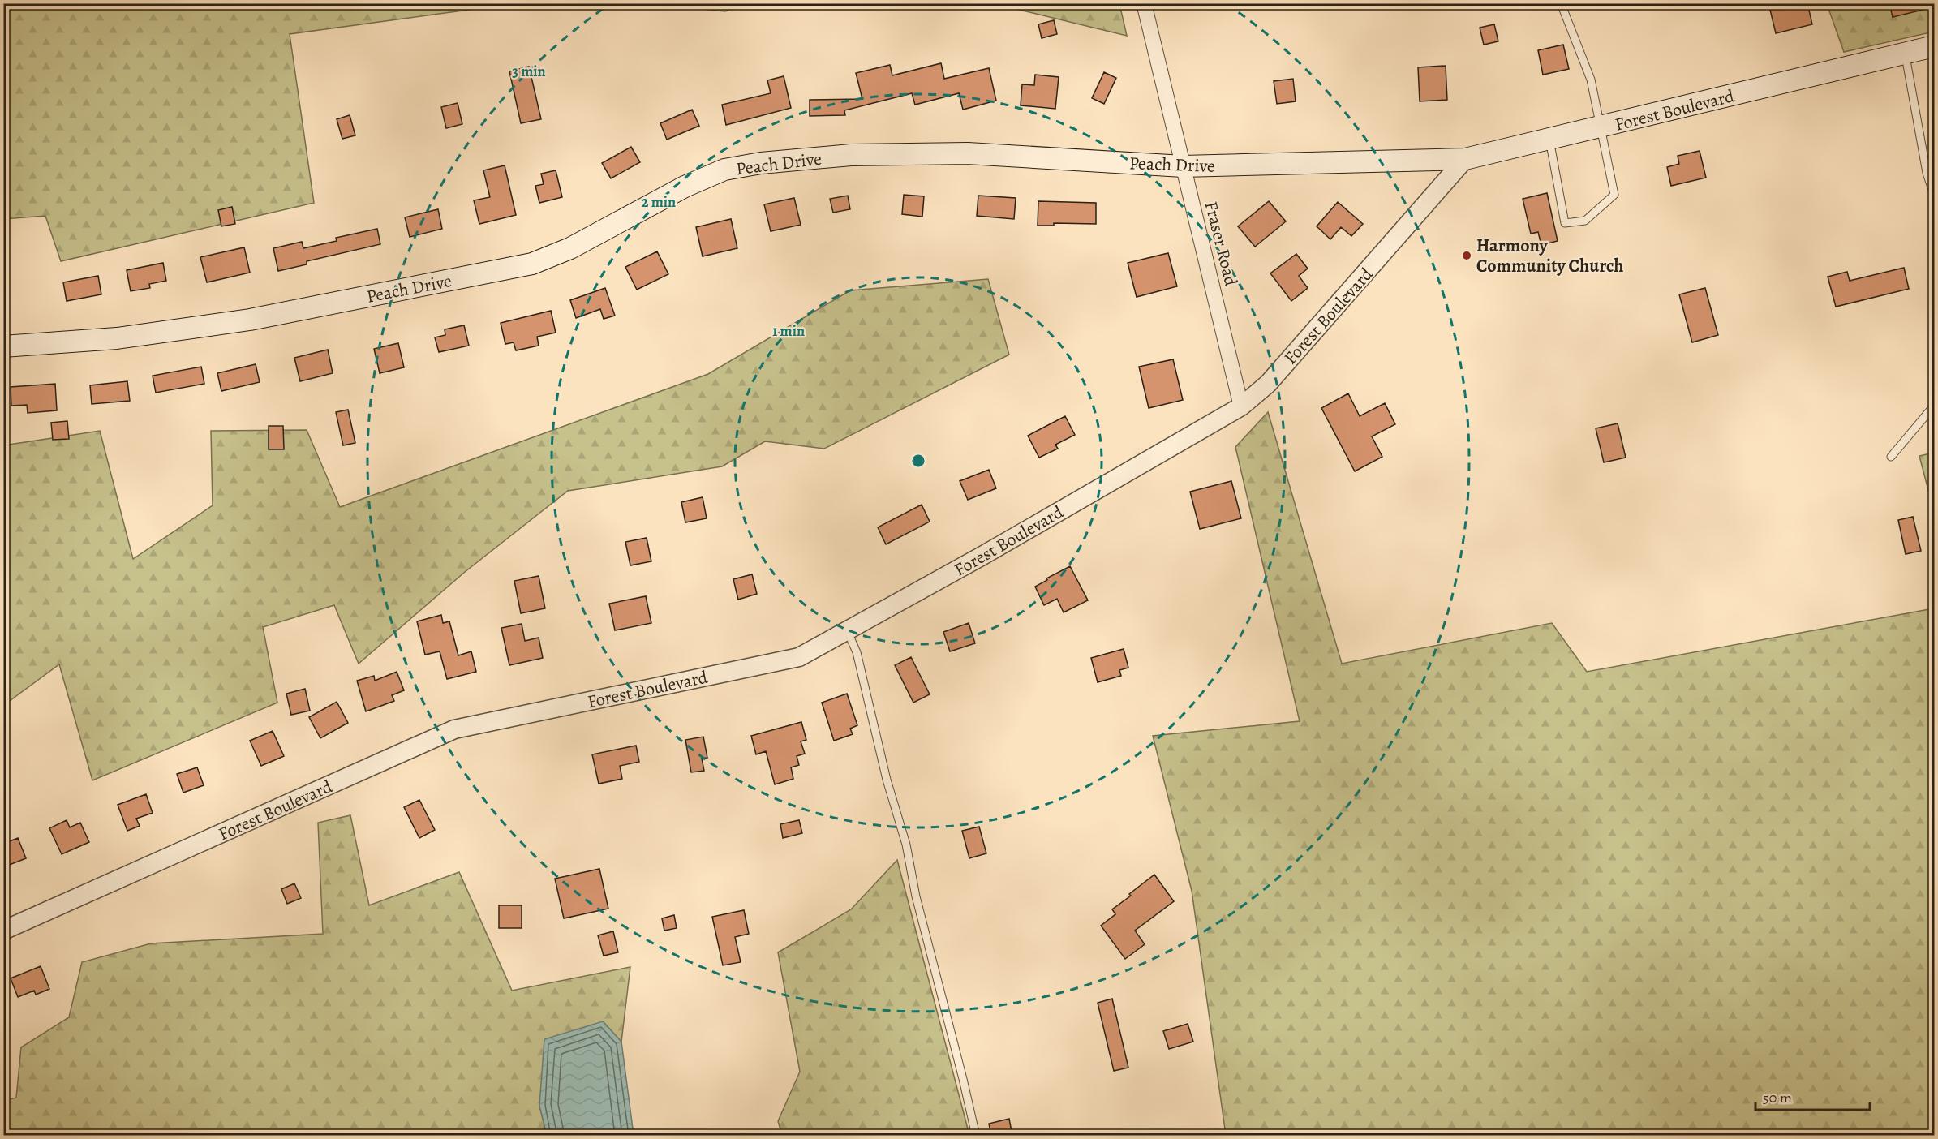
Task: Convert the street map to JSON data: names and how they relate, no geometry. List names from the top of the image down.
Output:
{
  "streets": {
    "main road": ["Forest Boulevard", "Peach Drive"],
    "street": ["Fraser Road"]
  },
  "crossings": [
    ["Forest Boulevard", "Peach Drive"],
    ["Forest Boulevard", "Fraser Road"],
    ["Peach Drive", "Fraser Road"]
  ],
  "places": ["Harmony Community Church"],
  "scale_bar": "50 m",
  "rings": ["3 min", "2 min", "1 min"]
}
